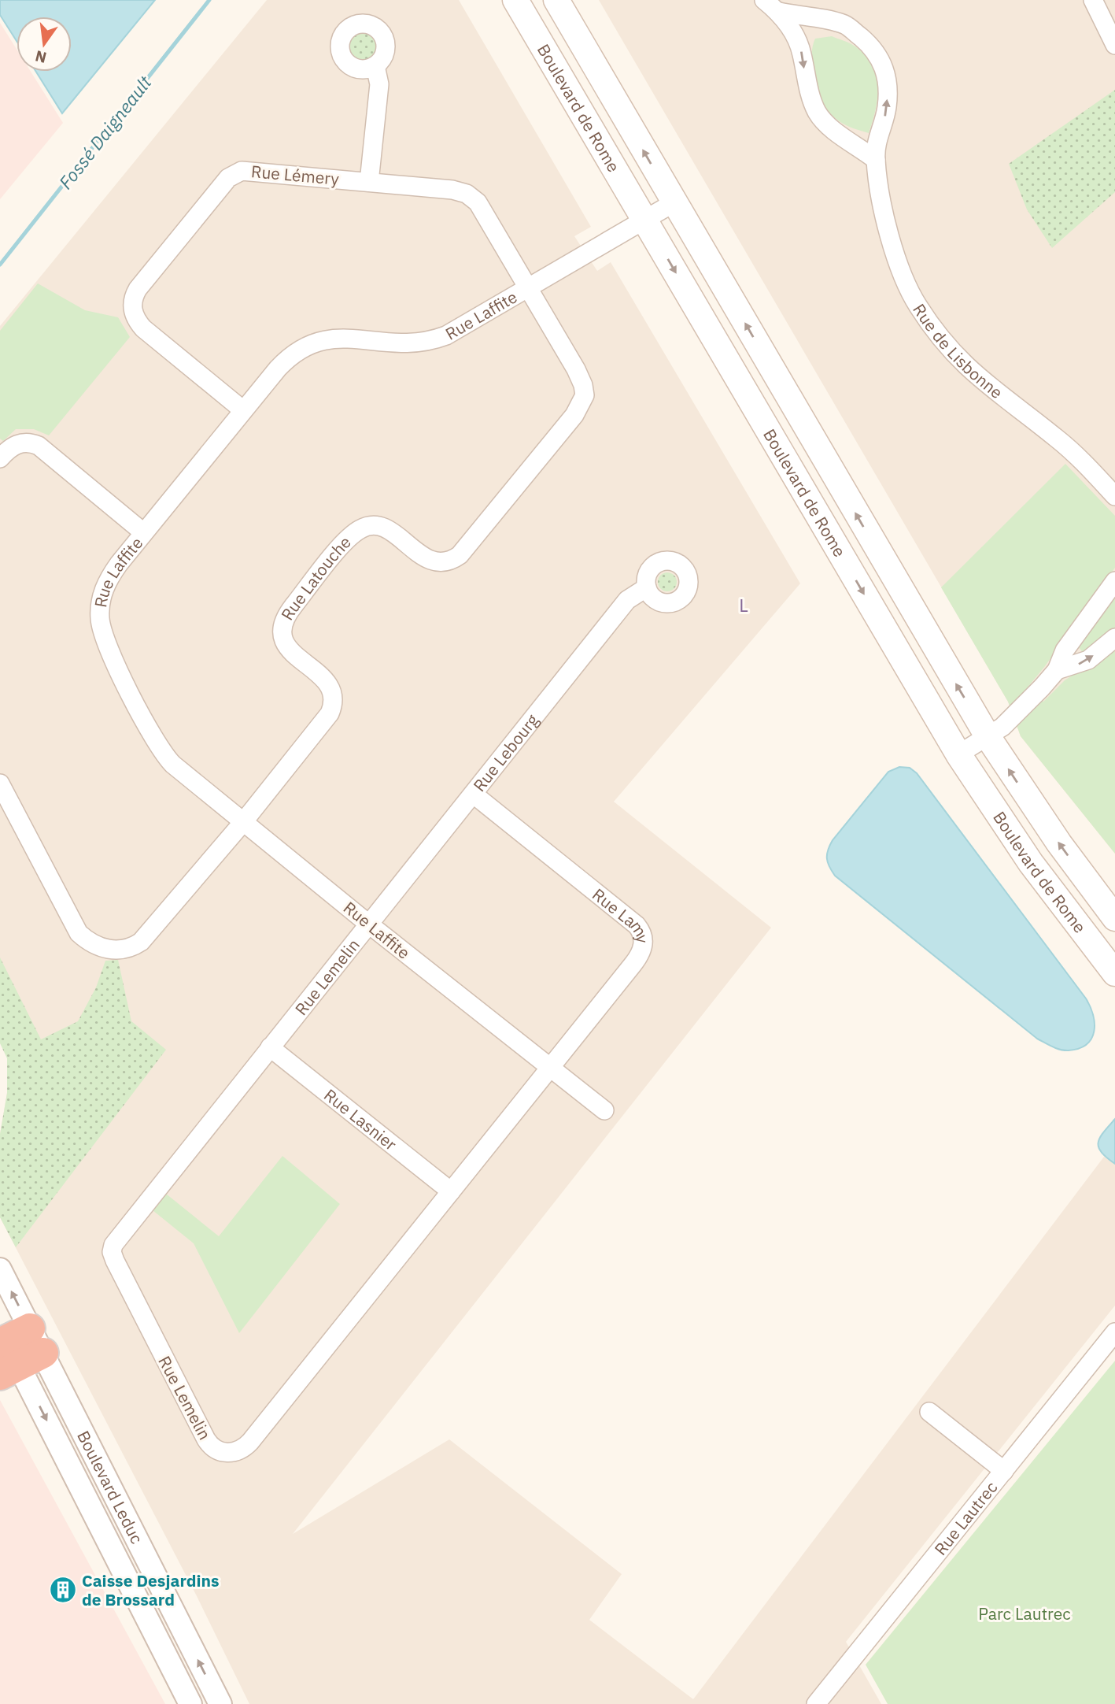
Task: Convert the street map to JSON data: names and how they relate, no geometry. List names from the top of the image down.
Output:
{
  "streets": {
    "main road": ["Boulevard de Rome"],
    "street": [
      "Rue Lémery",
      "Rue Laffite",
      "Rue de Lisbonne",
      "Rue Latouche",
      "Rue Lebourg",
      "Rue Lamy",
      "Rue Lemelin",
      "Rue Lasnier",
      "Boulevard Leduc",
      "Rue Lautrec"
    ]
  },
  "crossings": [
    ["Boulevard de Rome", "Rue Laffite"],
    ["Rue Lémery", "Rue Laffite"],
    ["Rue Lémery", "Rue Latouche"],
    ["Rue Laffite", "Rue Latouche"],
    ["Rue Laffite", "Rue Lebourg"],
    ["Rue Laffite", "Rue Lamy"],
    ["Rue Laffite", "Rue Lemelin"],
    ["Rue Lebourg", "Rue Lamy"],
    ["Rue Lebourg", "Rue Lemelin"],
    ["Rue Lamy", "Rue Lemelin"],
    ["Rue Lemelin", "Rue Lasnier"]
  ],
  "districts": ["L"],
  "water": ["Fossé Daigneault"],
  "parks": ["Parc Lautrec"],
  "places": {
    "building": ["Caisse Desjardins de Brossard"]
  },
  "north": "bottom"
}
